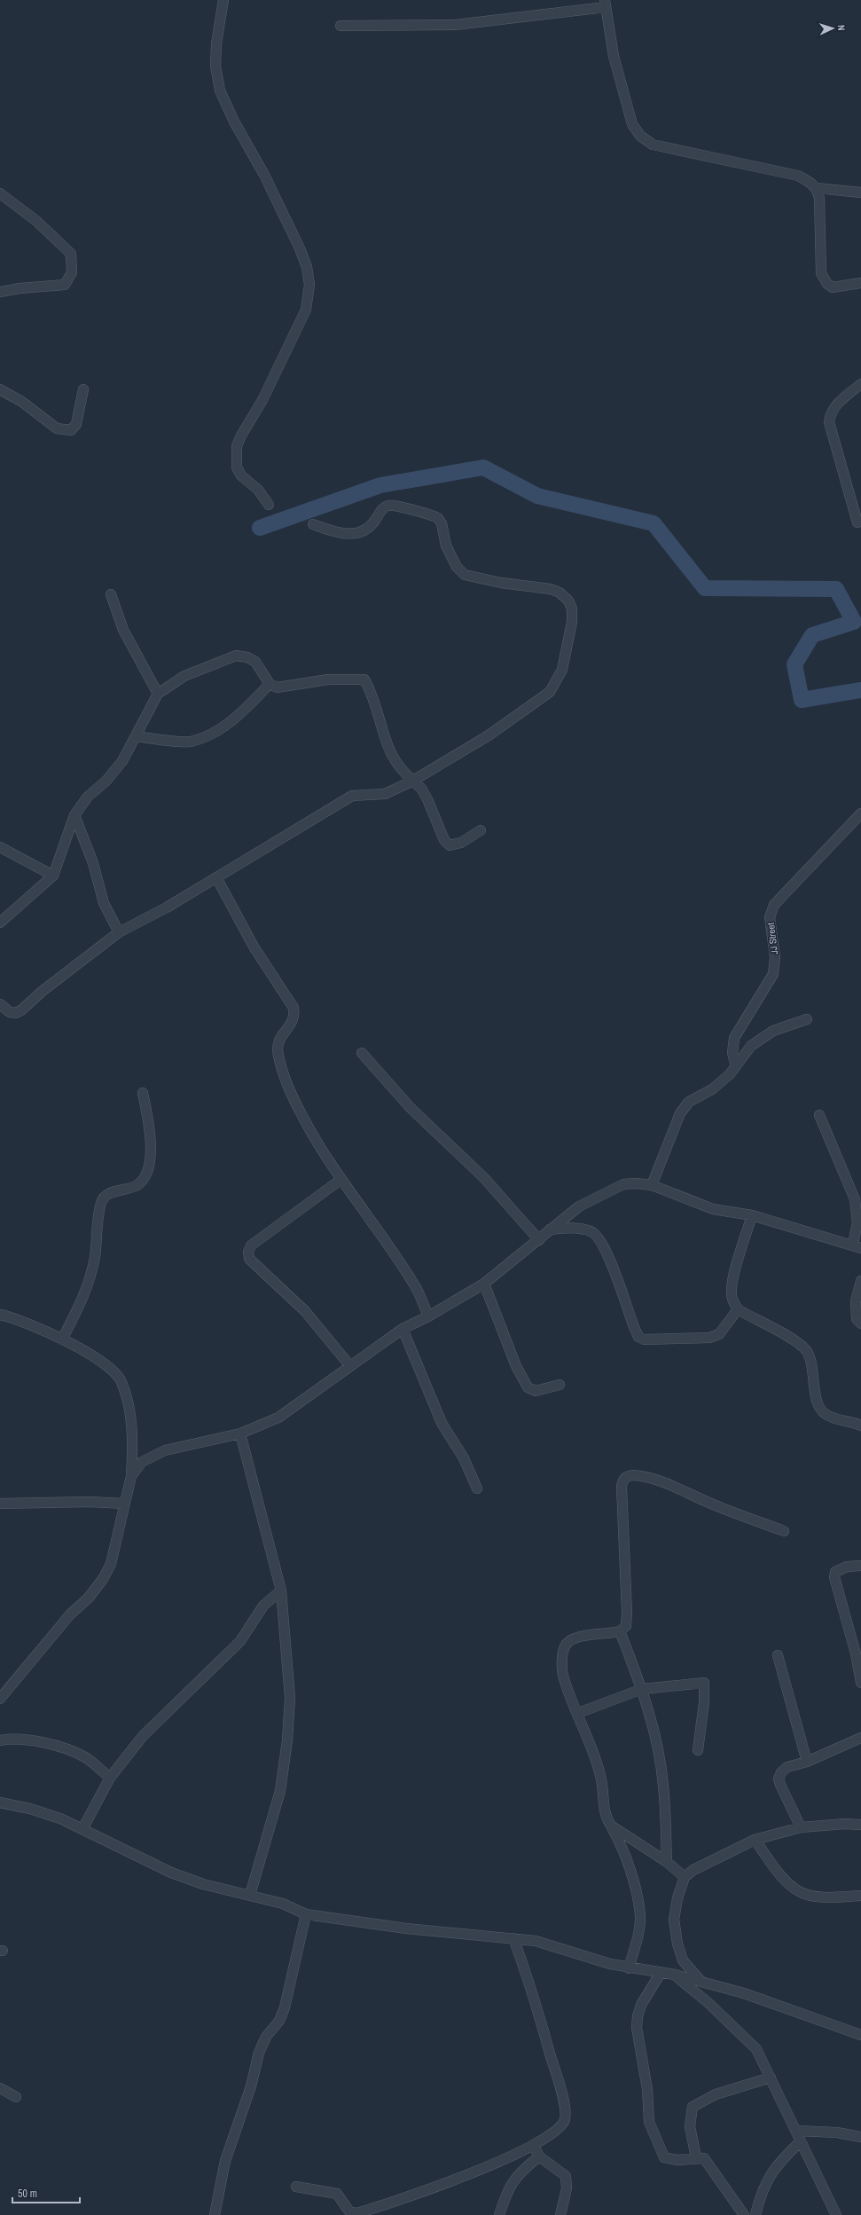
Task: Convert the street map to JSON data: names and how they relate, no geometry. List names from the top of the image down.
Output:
{
  "streets": {
    "street": ["JJ Street"]
  },
  "scale_bar": "50 m",
  "north": "right"
}
